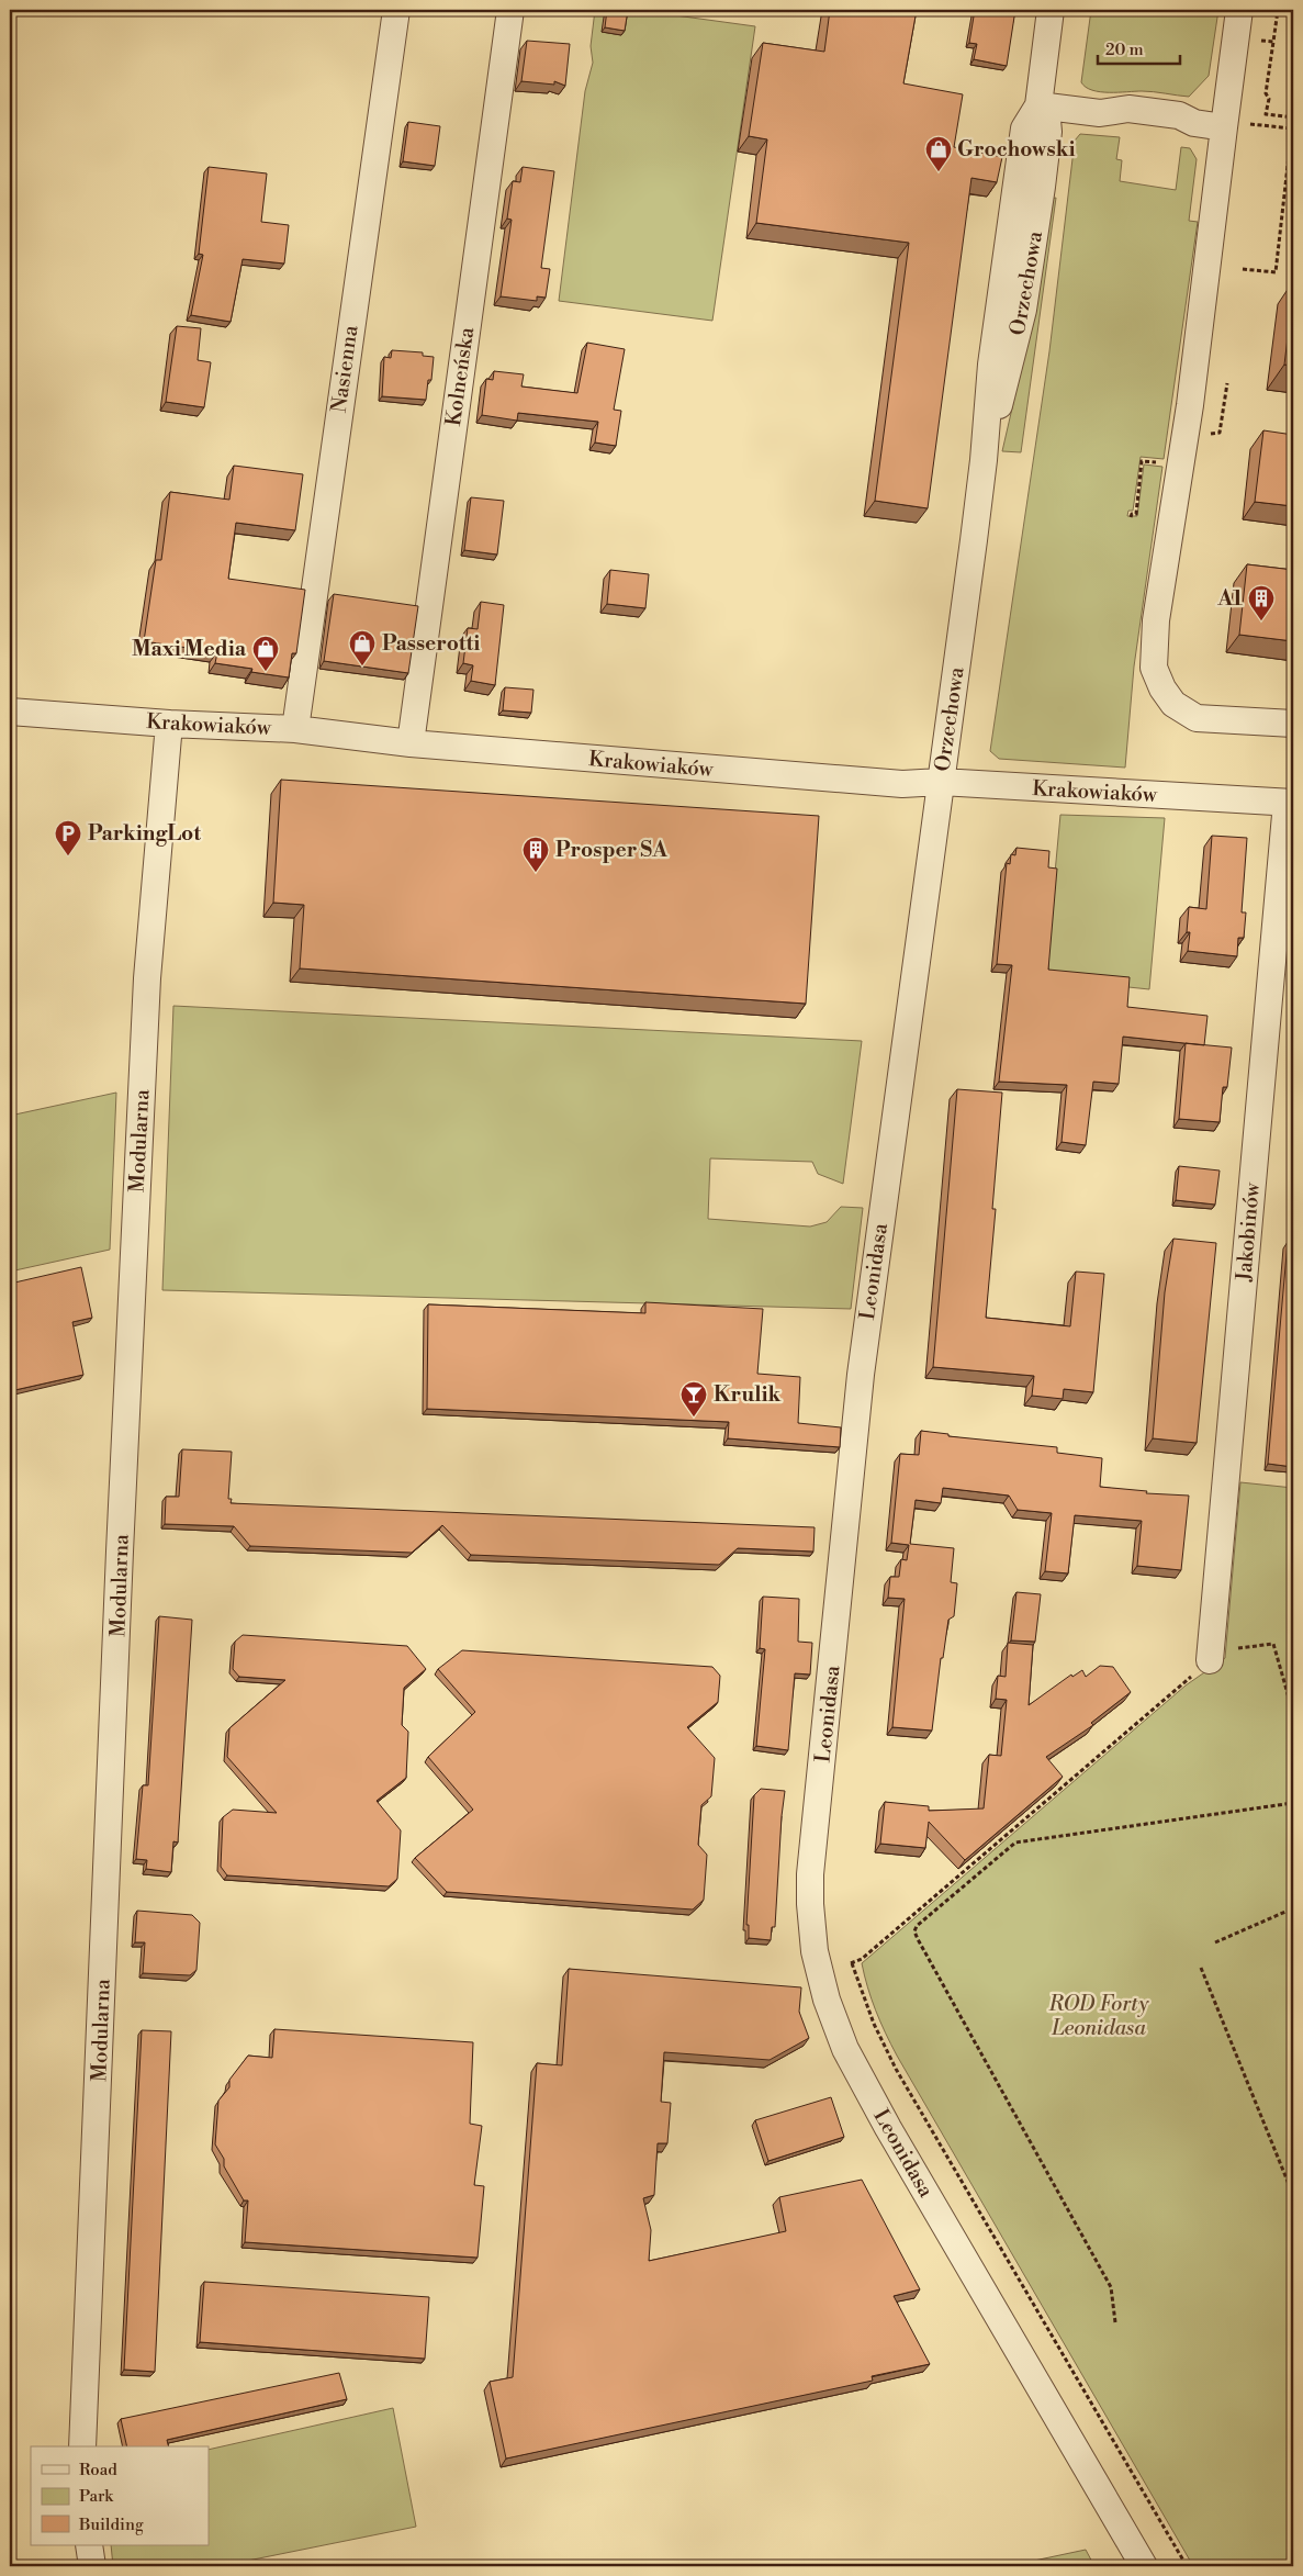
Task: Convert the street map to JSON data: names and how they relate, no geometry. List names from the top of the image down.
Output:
{
  "streets": {
    "street": [
      "Orzechowa",
      "Nasienna",
      "Kolneńska",
      "Krakowiaków",
      "Modularna",
      "Jakobinów",
      "Leonidasa"
    ]
  },
  "crossings": [
    ["Orzechowa", "Krakowiaków"],
    ["Orzechowa", "Leonidasa"],
    ["Nasienna", "Krakowiaków"],
    ["Kolneńska", "Krakowiaków"],
    ["Krakowiaków", "Modularna"],
    ["Krakowiaków", "Jakobinów"],
    ["Krakowiaków", "Leonidasa"]
  ],
  "parks": ["ROD Forty Leonidasa"],
  "places": {
    "shop": ["Grochowski", "Passerotti", "Maxi Media"],
    "building": ["A1", "Prosper SA"],
    "parking": ["ParkingLot"],
    "bar": ["Krulik"]
  },
  "legend": ["Road", "Park", "Building"],
  "scale_bar": "20 m"
}
